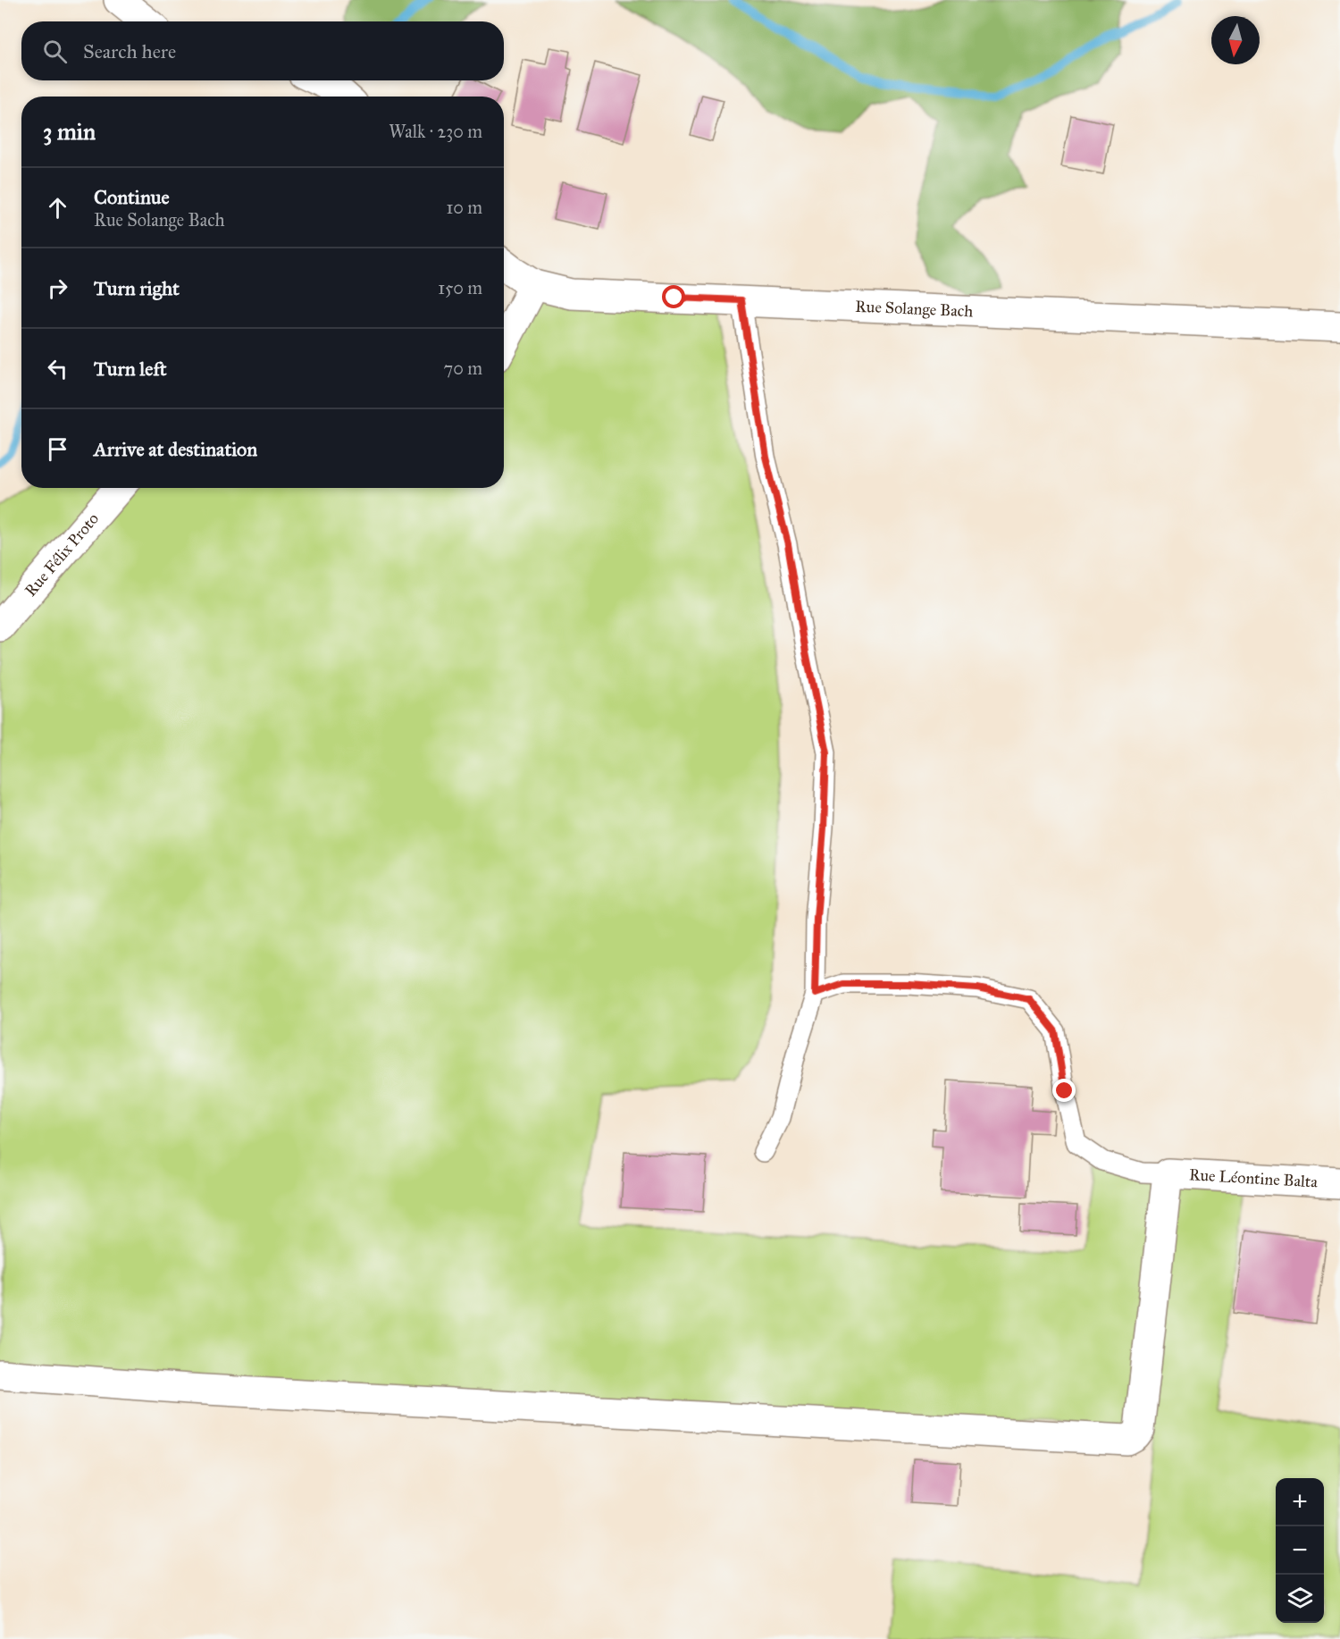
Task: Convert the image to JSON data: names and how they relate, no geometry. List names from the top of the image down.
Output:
{
  "streets": {
    "street": ["Rue Solange Bach", "Rue Félix Proto", "Rue Léontine Balta"]
  },
  "north": "bottom",
  "page": {
    "search": "Search here",
    "heading": ["3 min", "Walk · 230 m"],
    "list": [
      ["Continue", "Rue Solange Bach", "10 m"],
      ["Turn right", "150 m"],
      ["Turn left", "70 m"],
      "Arrive at destination"
    ],
    "map_buttons": ["+", "−"]
  }
}
